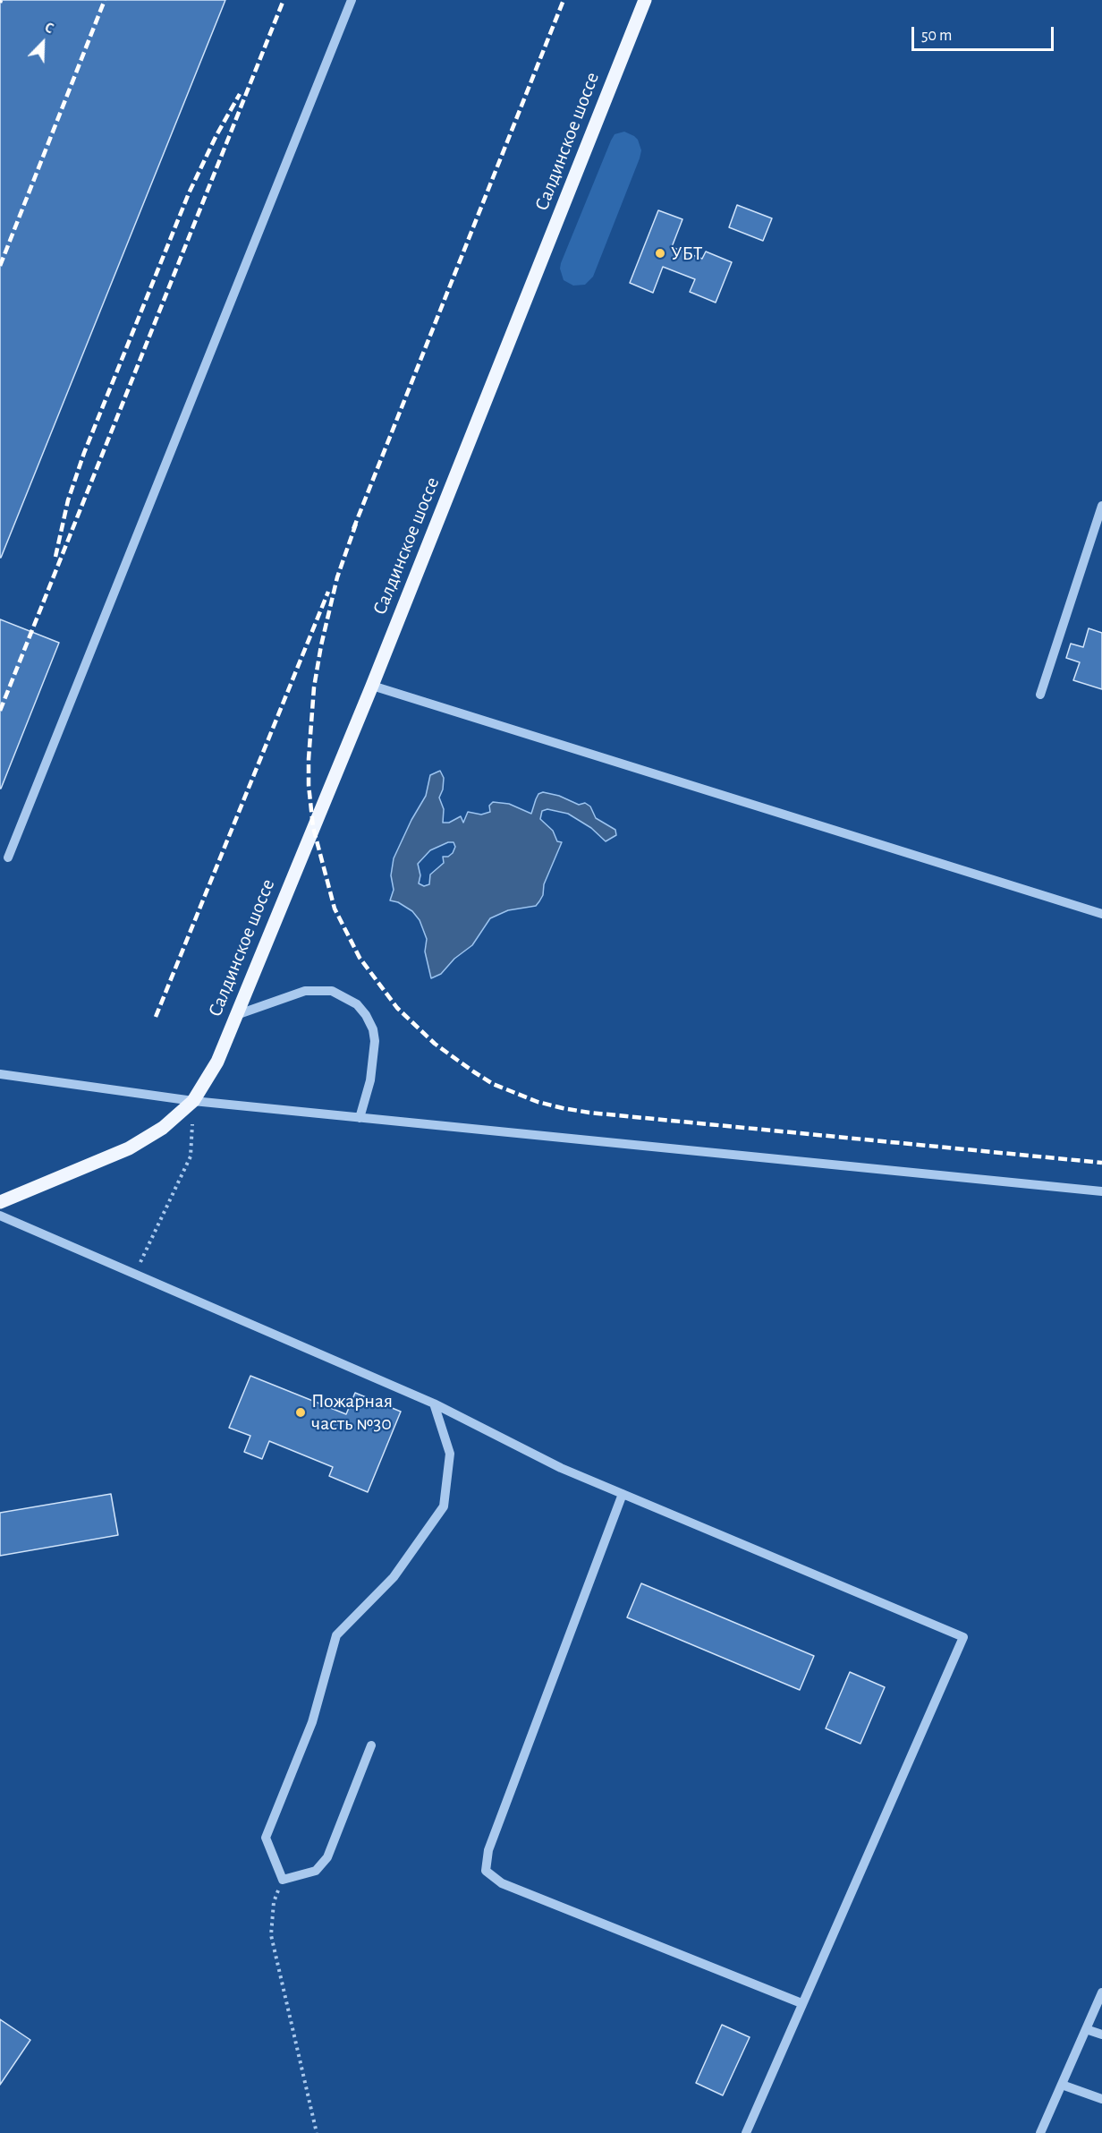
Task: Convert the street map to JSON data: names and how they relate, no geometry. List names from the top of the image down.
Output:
{
  "streets": {
    "main road": ["Салдинское шоссе"]
  },
  "places": ["УБТ", "Пожарная часть №30"],
  "scale_bar": "50 m",
  "north": "top right"
}
